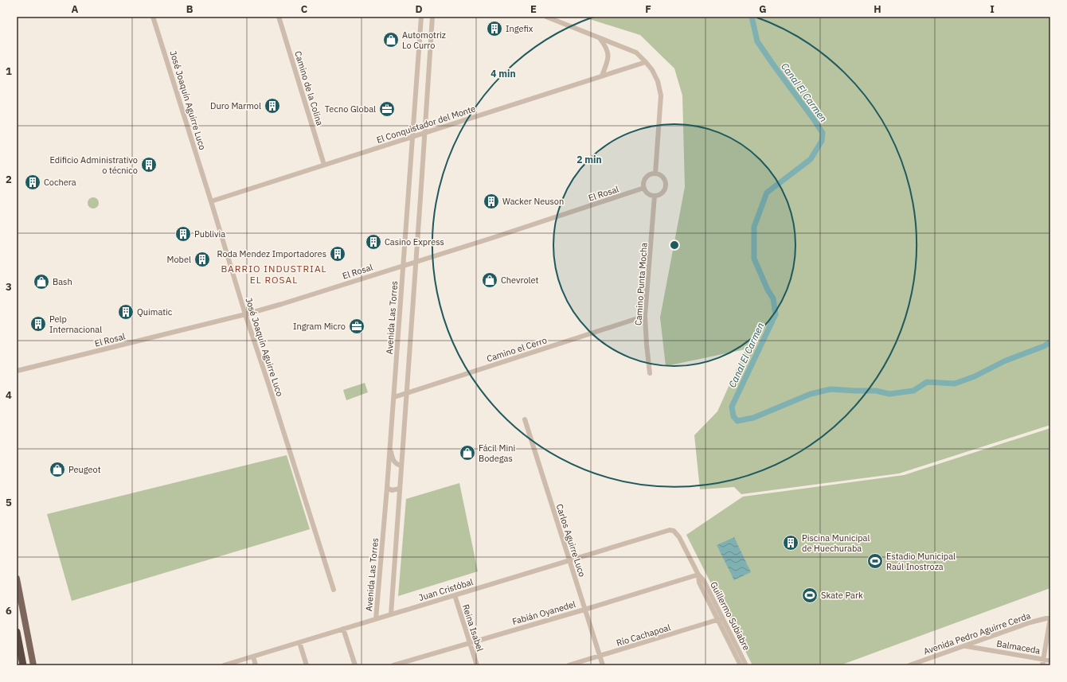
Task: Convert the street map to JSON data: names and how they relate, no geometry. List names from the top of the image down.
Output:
{
  "streets": {
    "street": [
      "Camino de la Colina",
      "José Joaquín Aguirre Luco",
      "El Conquistador del Monte",
      "El Rosal",
      "Camino Punta Mocha",
      "Avenida Las Torres",
      "Camino el Cerro",
      "Carlos Aguirre Luco",
      "Juan Cristóbal",
      "Fabián Oyanedel",
      "Guillermo Subiabre",
      "Reina Isabel",
      "Avenida Pedro Aguirre Cerda",
      "Río Cachapoal",
      "Balmaceda"
    ]
  },
  "crossings": [
    ["Camino de la Colina", "El Conquistador del Monte"],
    ["José Joaquín Aguirre Luco", "El Conquistador del Monte"],
    ["José Joaquín Aguirre Luco", "El Rosal"],
    ["El Conquistador del Monte", "Avenida Las Torres"],
    ["El Rosal", "Camino Punta Mocha"],
    ["El Rosal", "Avenida Las Torres"],
    ["Camino Punta Mocha", "Camino el Cerro"],
    ["Avenida Las Torres", "Camino el Cerro"],
    ["Avenida Las Torres", "Juan Cristóbal"],
    ["Carlos Aguirre Luco", "Juan Cristóbal"],
    ["Carlos Aguirre Luco", "Fabián Oyanedel"],
    ["Carlos Aguirre Luco", "Río Cachapoal"],
    ["Juan Cristóbal", "Guillermo Subiabre"],
    ["Juan Cristóbal", "Reina Isabel"],
    ["Fabián Oyanedel", "Guillermo Subiabre"],
    ["Fabián Oyanedel", "Reina Isabel"],
    ["Guillermo Subiabre", "Río Cachapoal"],
    ["Avenida Pedro Aguirre Cerda", "Balmaceda"]
  ],
  "districts": ["BARRIO INDUSTRIAL EL ROSAL"],
  "water": ["Canal El Carmen"],
  "places": {
    "building": [
      "Ingefix",
      "Duro Marmol",
      "Edificio Administrativo o técnico",
      "Cochera",
      "Wacker Neuson",
      "Publivia",
      "Casino Express",
      "Roda Mendez Importadores",
      "Mobel",
      "Quimatic",
      "Pelp Internacional",
      "Piscina Municipal de Huechuraba"
    ],
    "shop": [
      "Automotriz Lo Curro",
      "Chevrolet",
      "Bash",
      "Fácil Mini Bodegas",
      "Peugeot"
    ],
    "office": ["Tecno Global", "Ingram Micro"],
    "sports": ["Estadio Municipal Raúl Inostroza", "Skate Park"]
  },
  "grid": {
    "columns": [
      "A",
      "B",
      "C",
      "D",
      "E",
      "F",
      "G",
      "H",
      "I"
    ],
    "rows": [
      "1",
      "2",
      "3",
      "4",
      "5",
      "6"
    ]
  },
  "rings": ["4 min", "2 min"]
}
